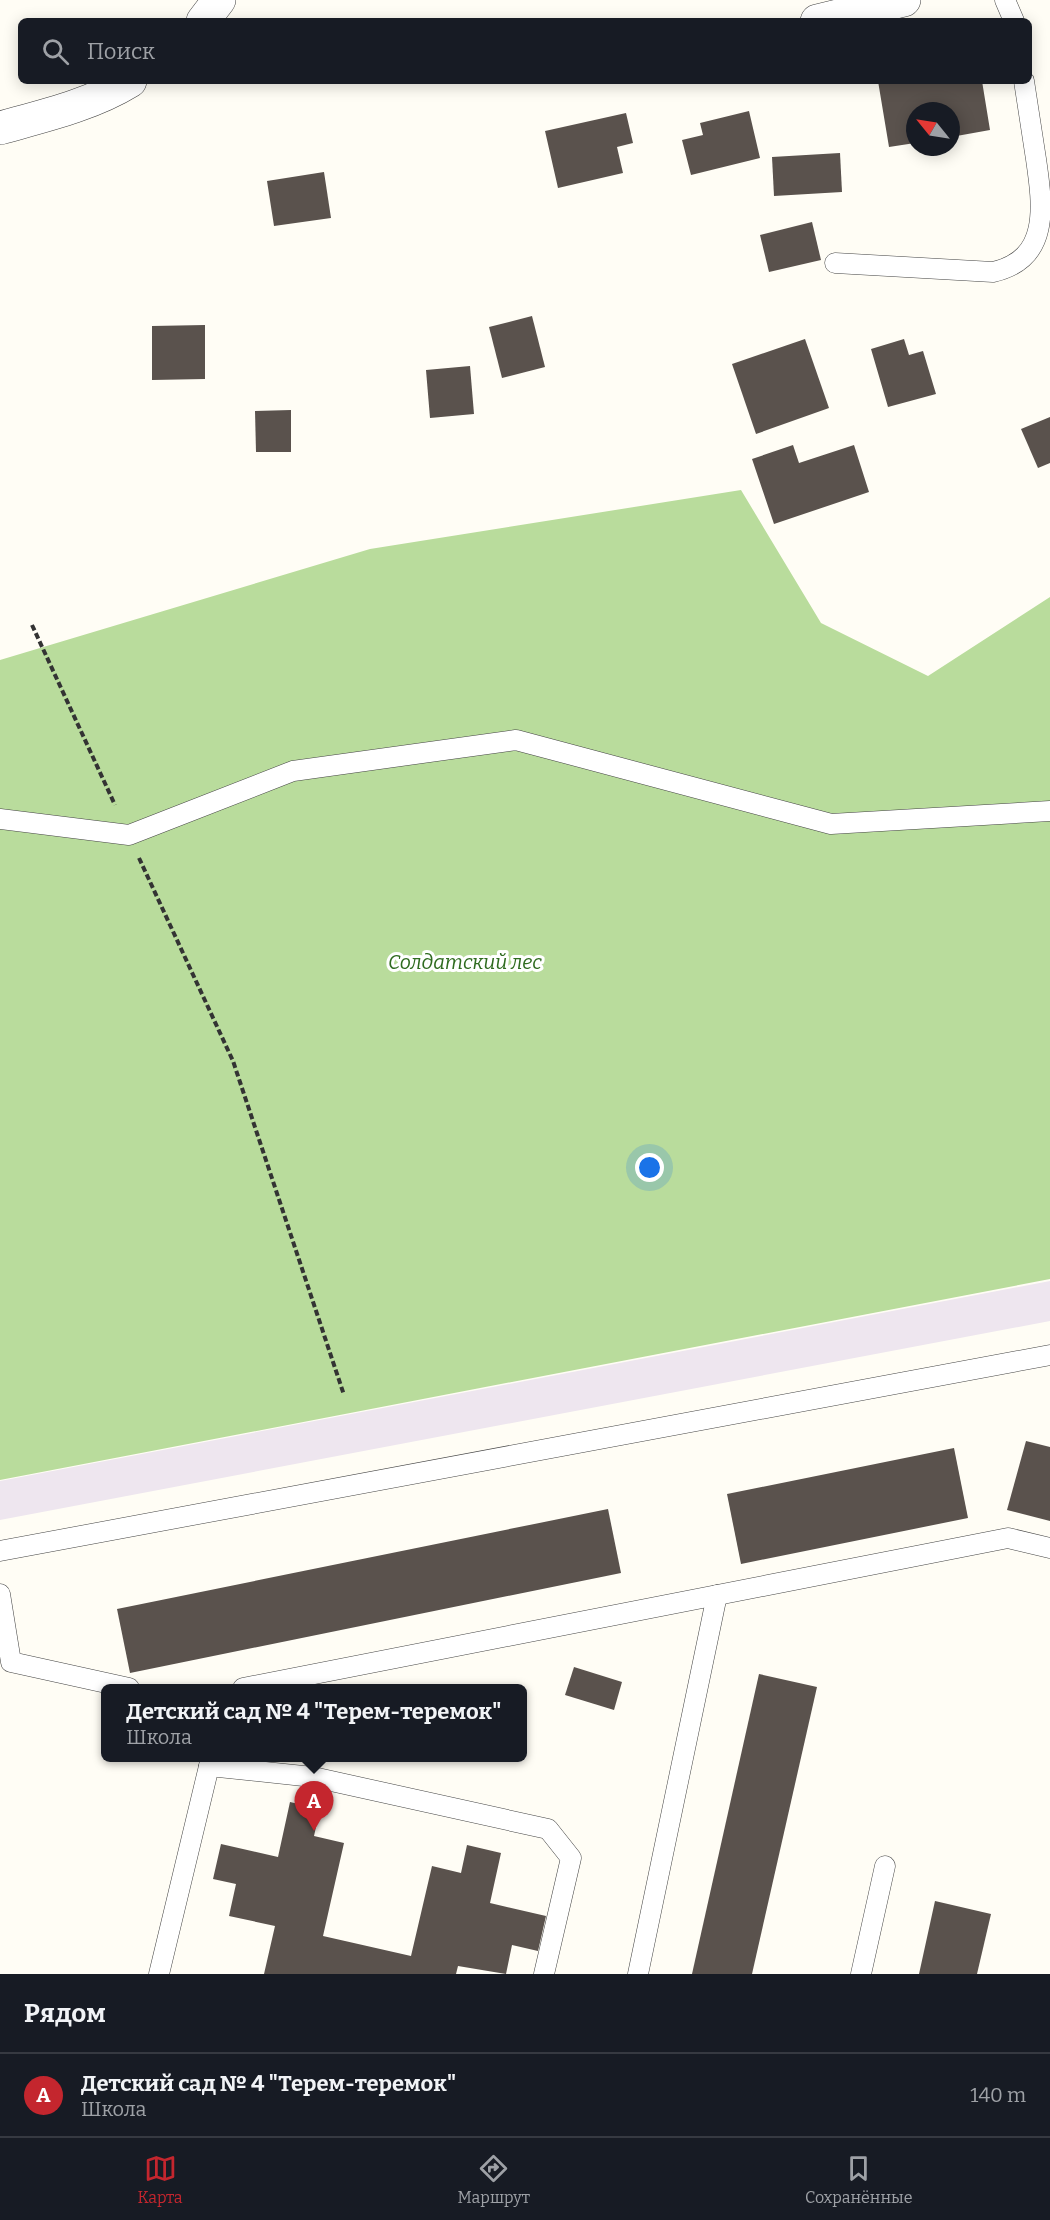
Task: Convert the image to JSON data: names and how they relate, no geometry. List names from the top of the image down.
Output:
{
  "parks": ["Солдатский лес"],
  "north": "top left",
  "page": {
    "search": "Поиск",
    "popup": ["Детский сад № 4 \"Терем-теремок\"", "Школа"],
    "pins": "A",
    "heading": "Рядом",
    "list": [
      {
        "mark": "A",
        "name": "Детский сад № 4 \"Терем-теремок\"",
        "note": "Школа",
        "value": "140 m"
      }
    ],
    "nav": ["Карта", "Маршрут", "Сохранённые"]
  }
}
